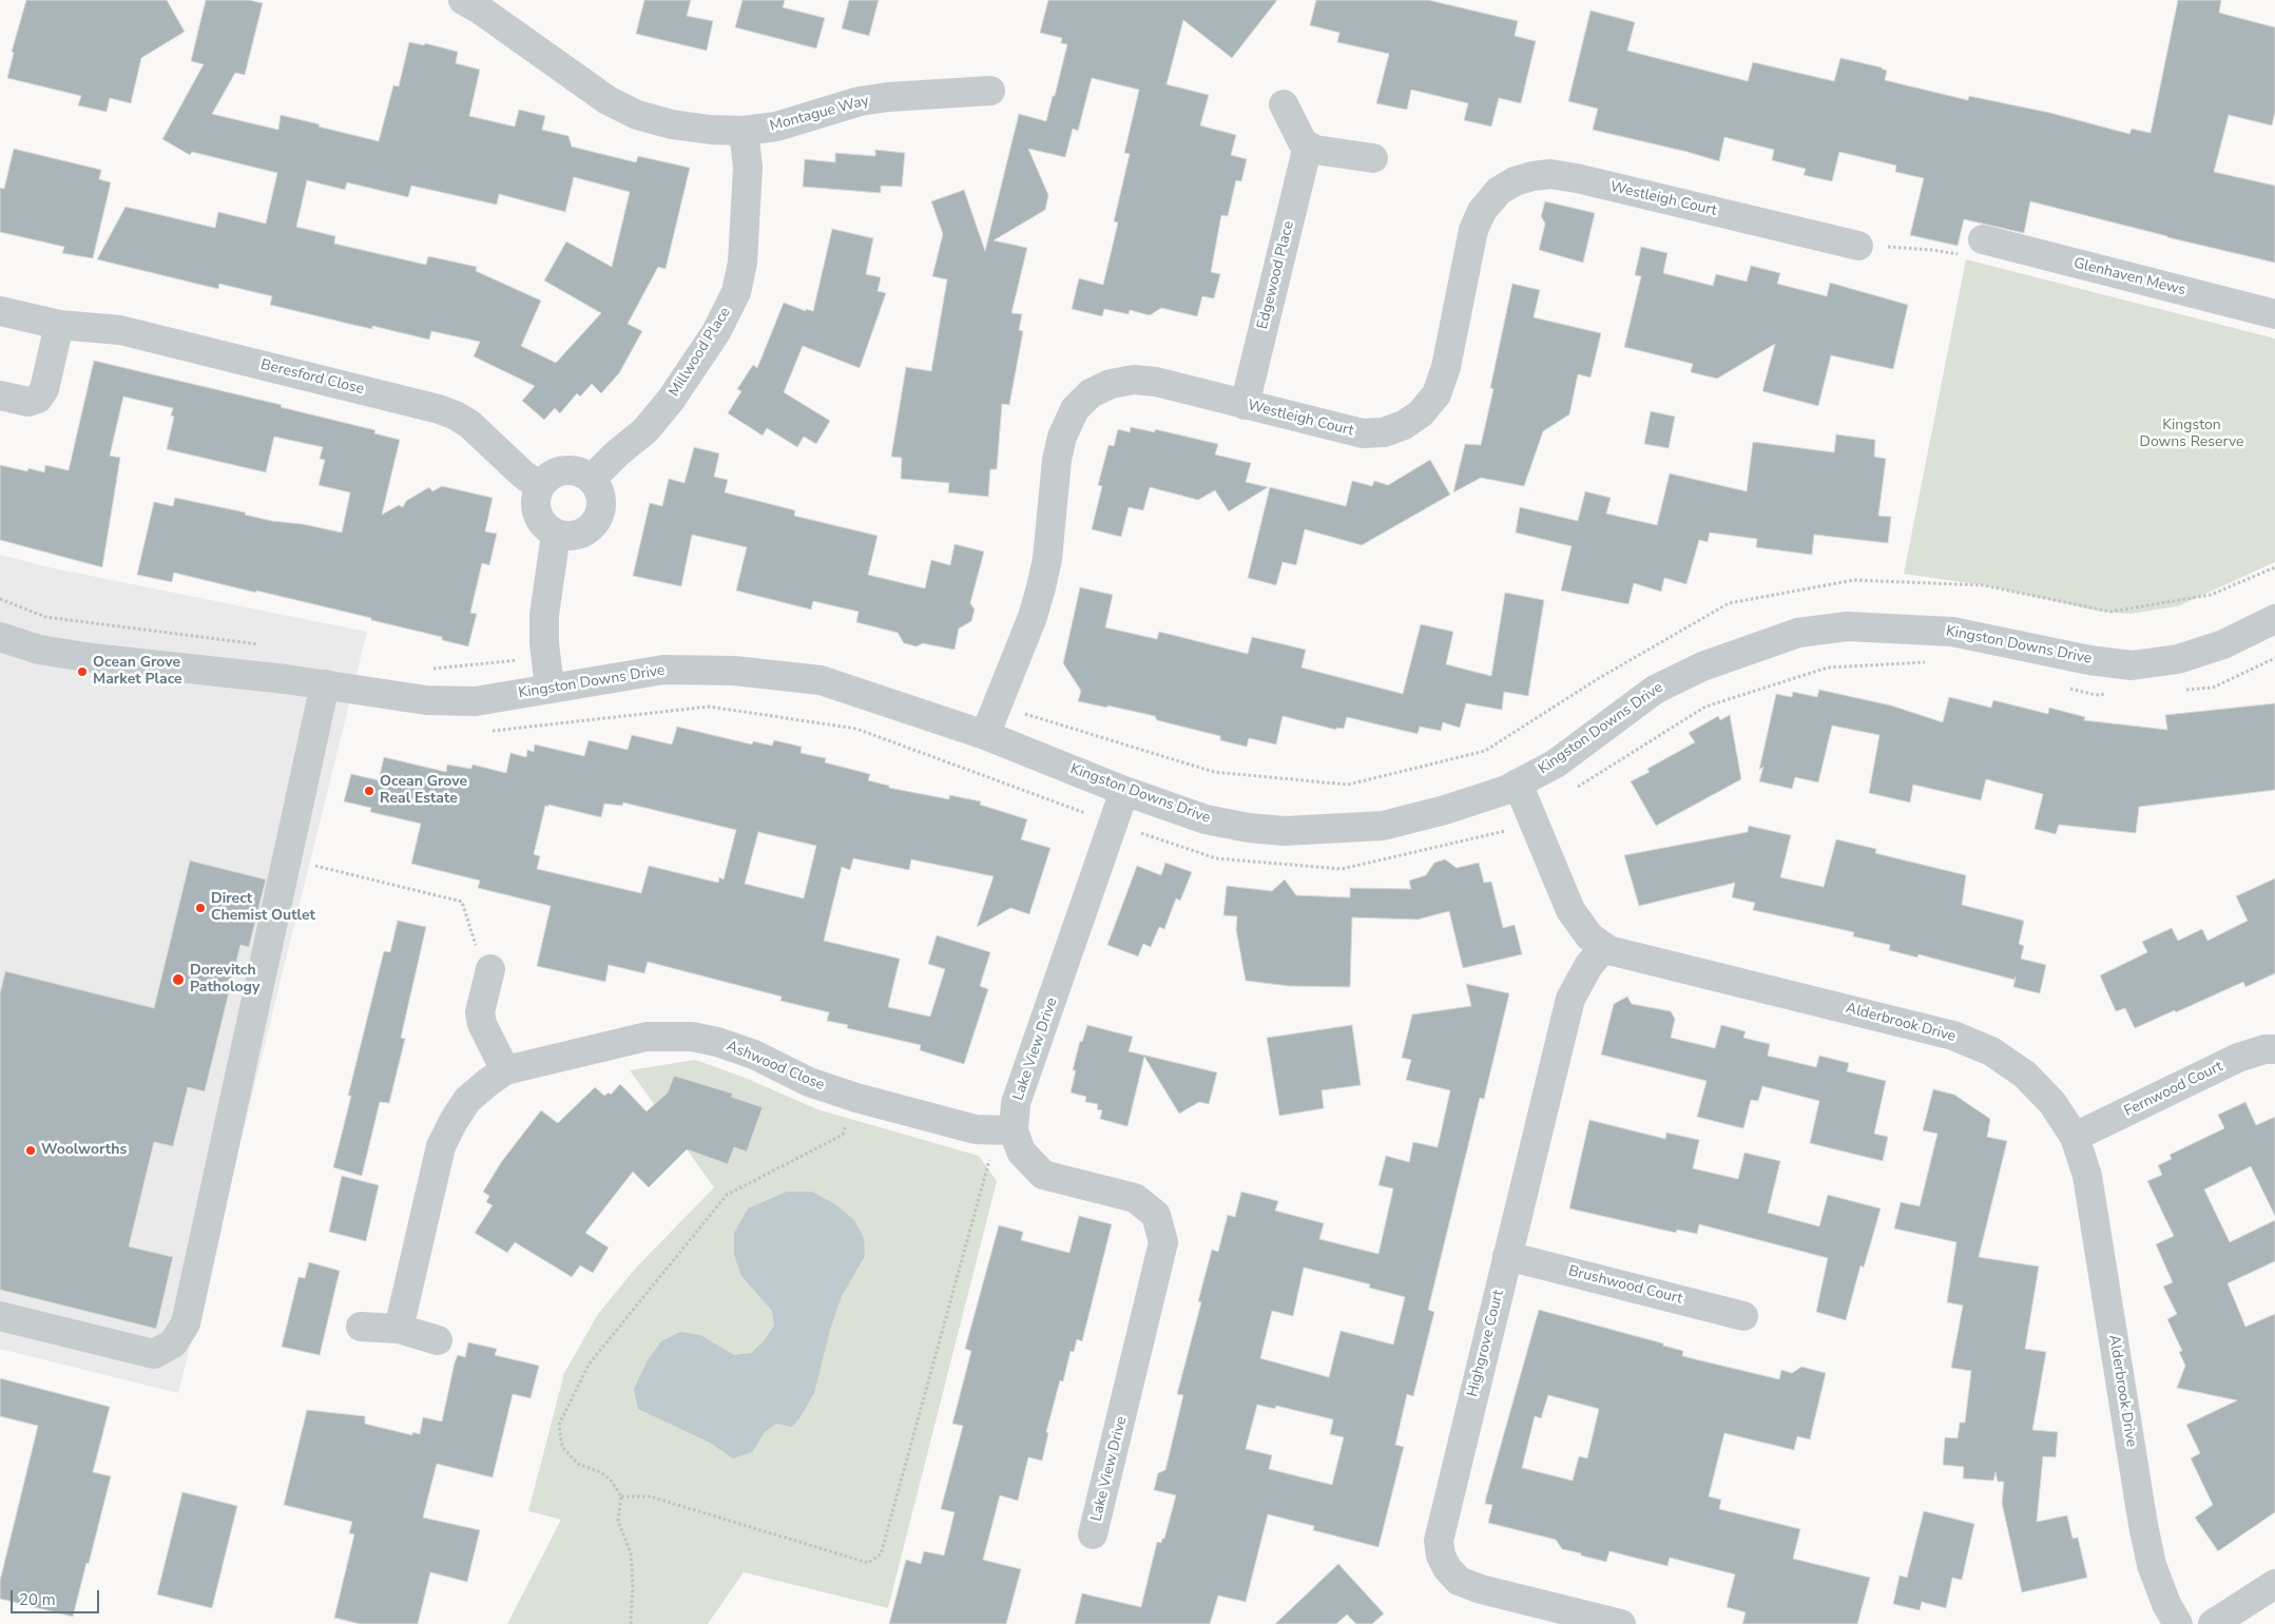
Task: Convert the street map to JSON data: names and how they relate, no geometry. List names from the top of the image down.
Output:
{
  "streets": {
    "street": [
      "Montague Way",
      "Westleigh Court",
      "Edgewood Place",
      "Glenhaven Mews",
      "Millwood Place",
      "Beresford Close",
      "Kingston Downs Drive",
      "Alderbrook Drive",
      "Lake View Drive",
      "Ashwood Close",
      "Fernwood Court",
      "Brushwood Court",
      "Highgrove Court"
    ]
  },
  "crossings": [
    ["Montague Way", "Millwood Place"],
    ["Westleigh Court", "Edgewood Place"],
    ["Westleigh Court", "Kingston Downs Drive"],
    ["Millwood Place", "Beresford Close"],
    ["Kingston Downs Drive", "Alderbrook Drive"],
    ["Kingston Downs Drive", "Lake View Drive"],
    ["Alderbrook Drive", "Fernwood Court"],
    ["Alderbrook Drive", "Highgrove Court"],
    ["Lake View Drive", "Ashwood Close"],
    ["Brushwood Court", "Highgrove Court"]
  ],
  "parks": ["Kingston Downs Reserve"],
  "places": [
    "Ocean Grove Market Place",
    "Ocean Grove Real Estate",
    "Direct Chemist Outlet",
    "Dorevitch Pathology",
    "Woolworths"
  ],
  "scale_bar": "20 m"
}
